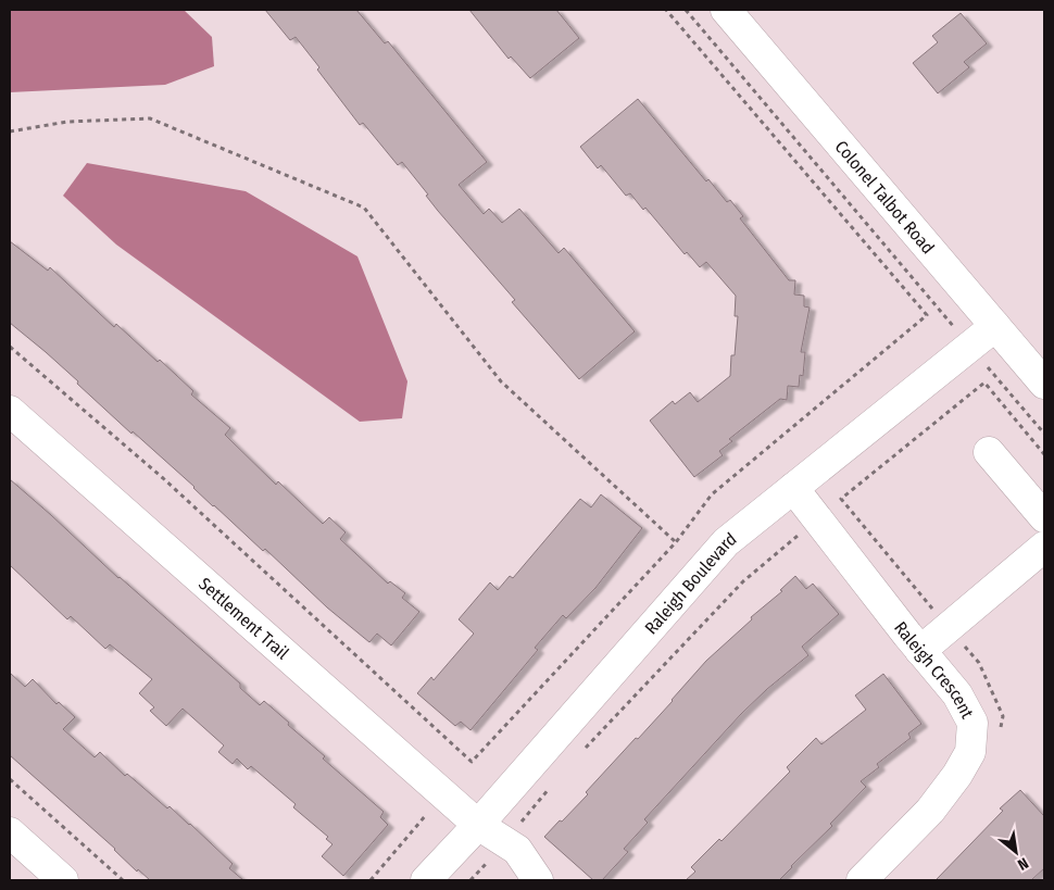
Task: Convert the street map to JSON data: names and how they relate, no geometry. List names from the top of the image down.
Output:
{
  "streets": {
    "street": [
      "Colonel Talbot Road",
      "Raleigh Boulevard",
      "Settlement Trail",
      "Raleigh Crescent"
    ]
  },
  "crossings": [
    ["Colonel Talbot Road", "Raleigh Boulevard"],
    ["Raleigh Boulevard", "Settlement Trail"],
    ["Raleigh Boulevard", "Raleigh Crescent"]
  ],
  "north": "bottom right"
}
